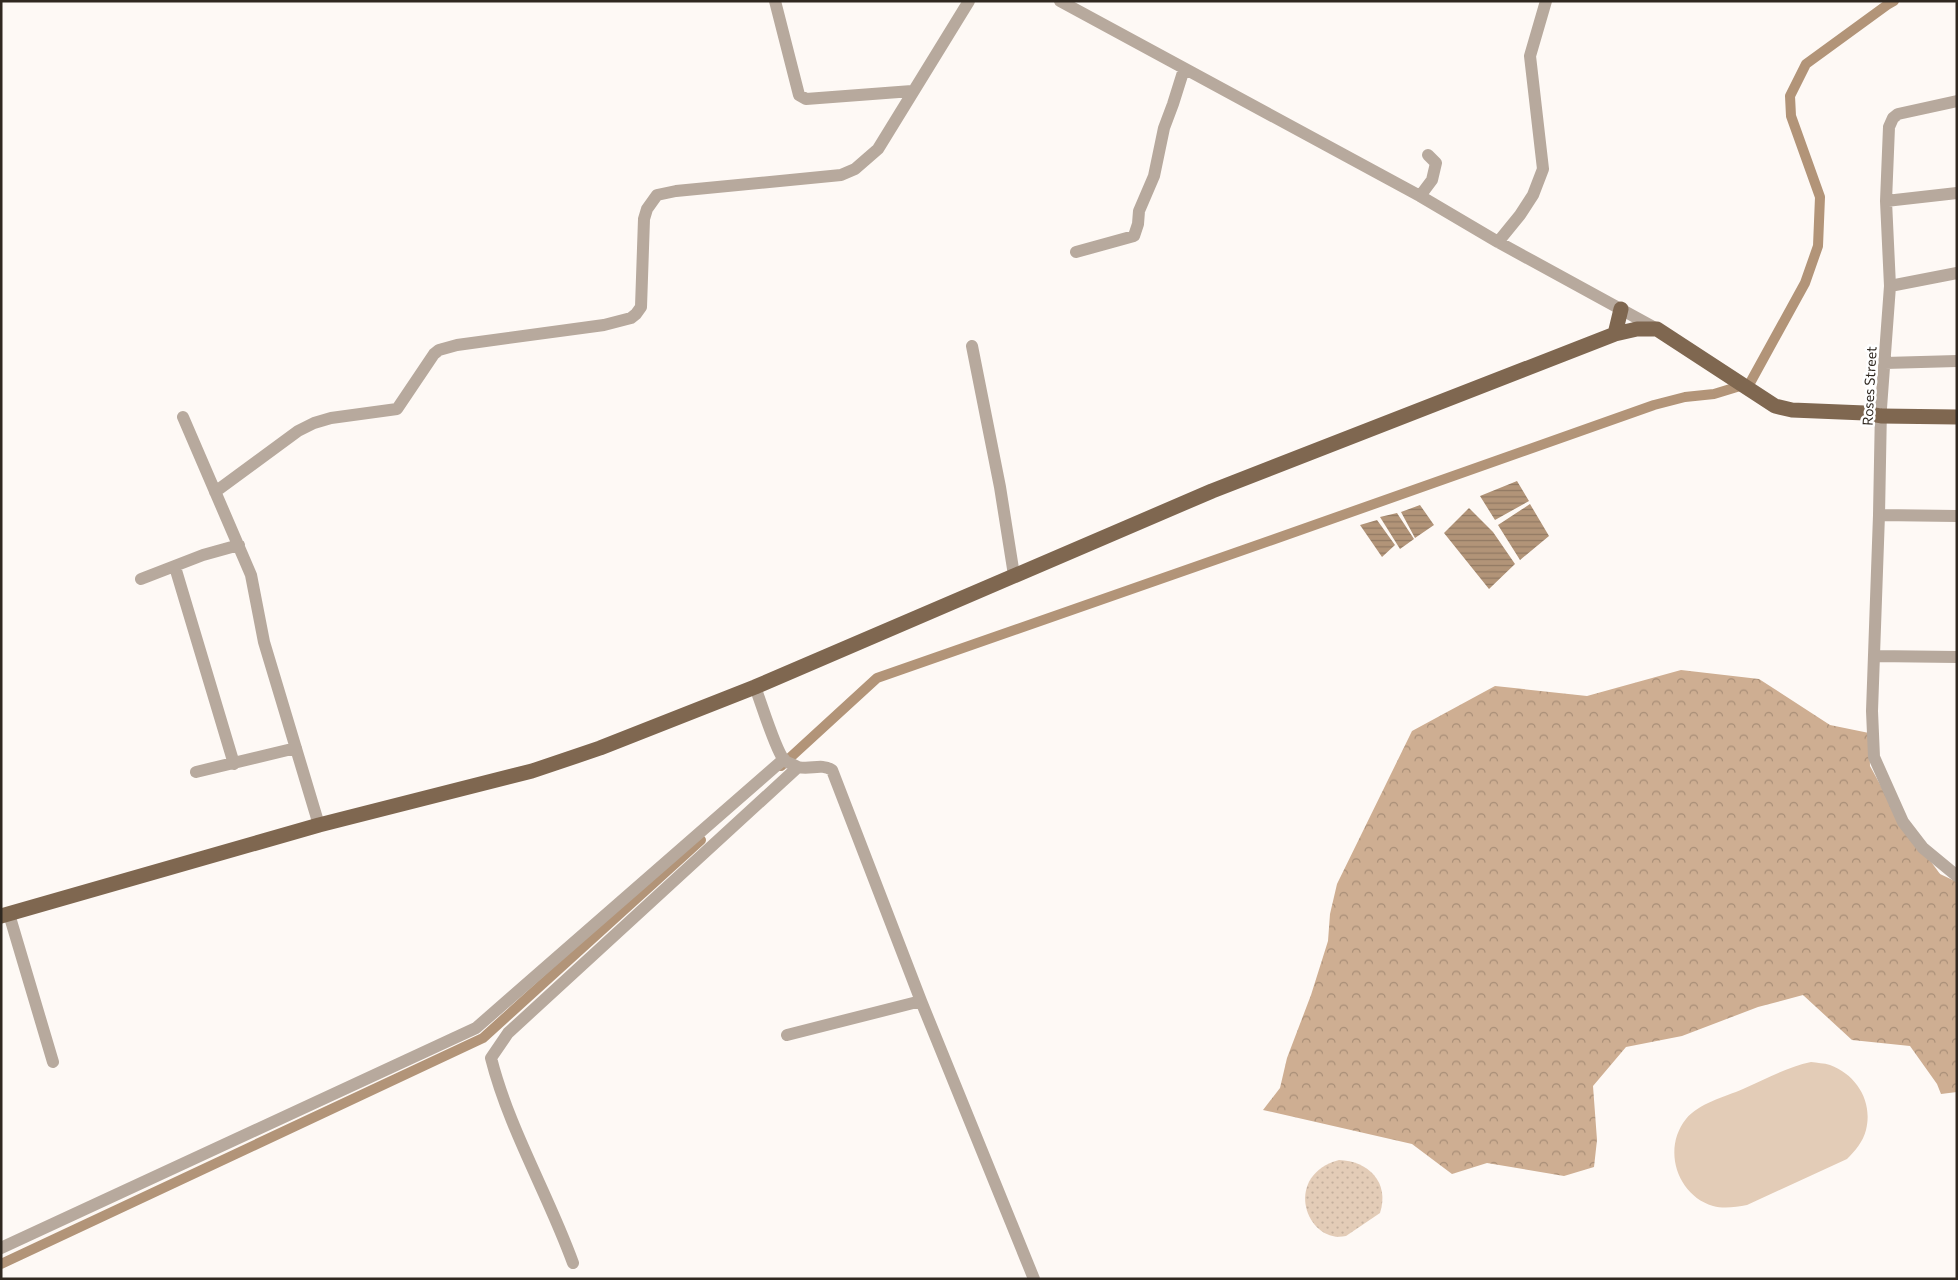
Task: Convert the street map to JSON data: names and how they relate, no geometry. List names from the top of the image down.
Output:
{
  "streets": {
    "street": ["Roses Street"]
  }
}
